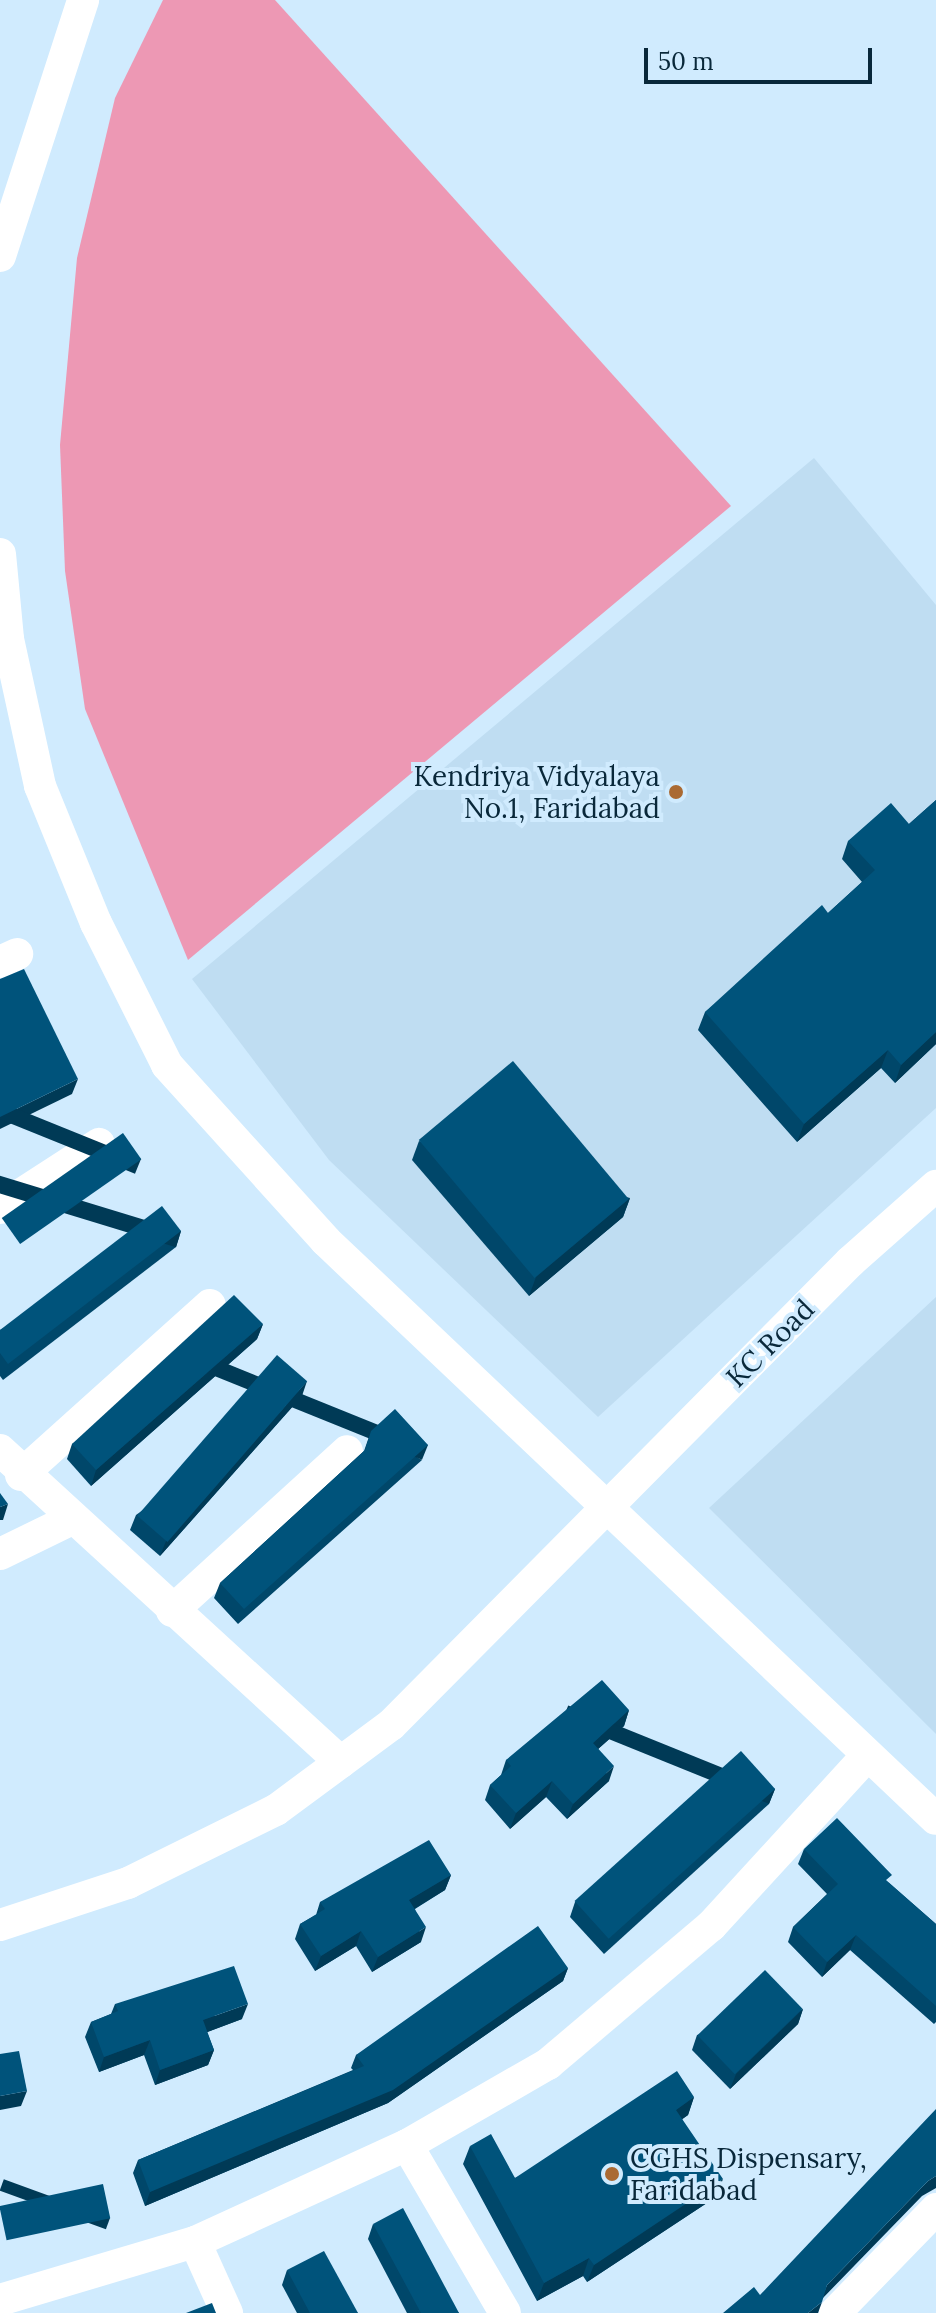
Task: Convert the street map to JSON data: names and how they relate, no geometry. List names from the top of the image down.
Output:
{
  "streets": {
    "street": ["KC Road"]
  },
  "places": ["Kendriya Vidyalaya No.1, Faridabad", "CGHS Dispensary, Faridabad"],
  "scale_bar": "50 m"
}
